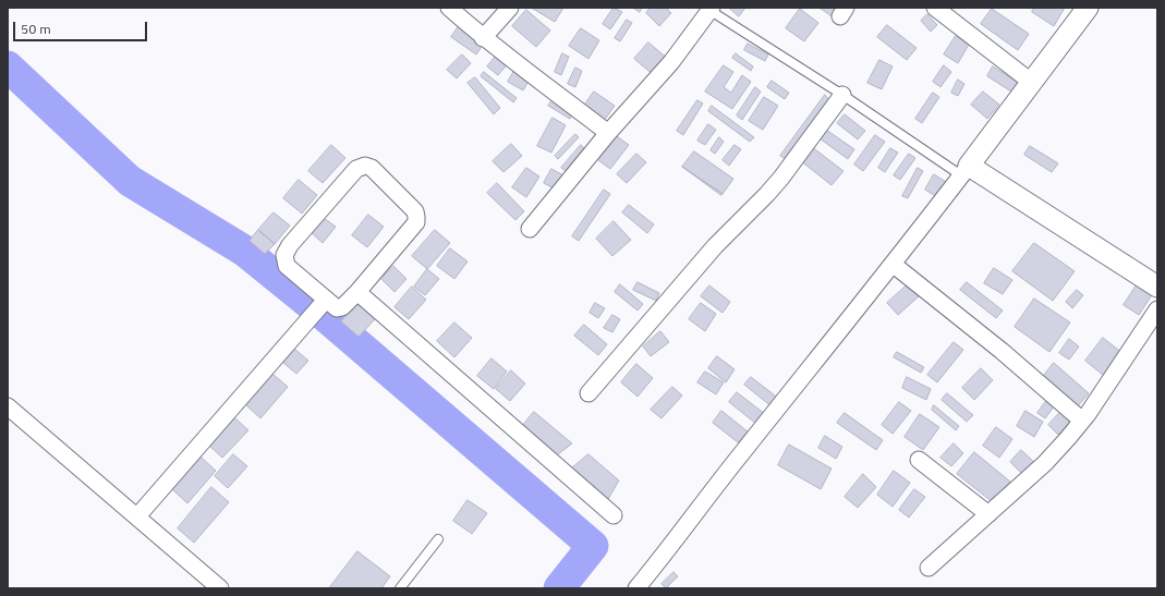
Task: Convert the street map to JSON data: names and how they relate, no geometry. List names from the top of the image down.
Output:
{
  "scale_bar": "50 m"
}
